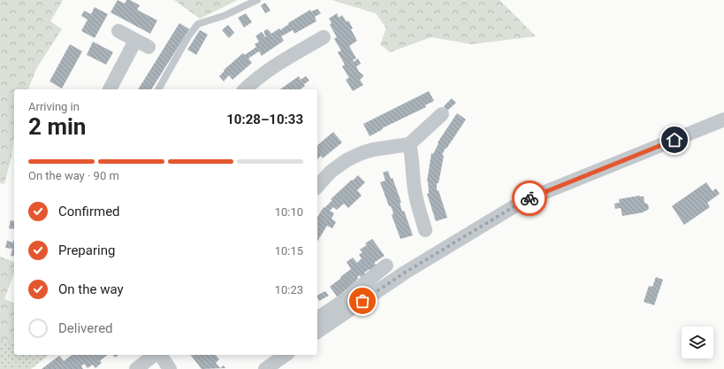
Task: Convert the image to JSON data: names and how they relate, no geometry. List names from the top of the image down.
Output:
{
  "page": {
    "heading": ["2 min", "Arriving in", "10:28–10:33"],
    "bar": "On the way · 90 m",
    "list": [
      ["Confirmed", "10:10"],
      ["Preparing", "10:15"],
      ["On the way", "10:23"],
      "Delivered"
    ]
  }
}
